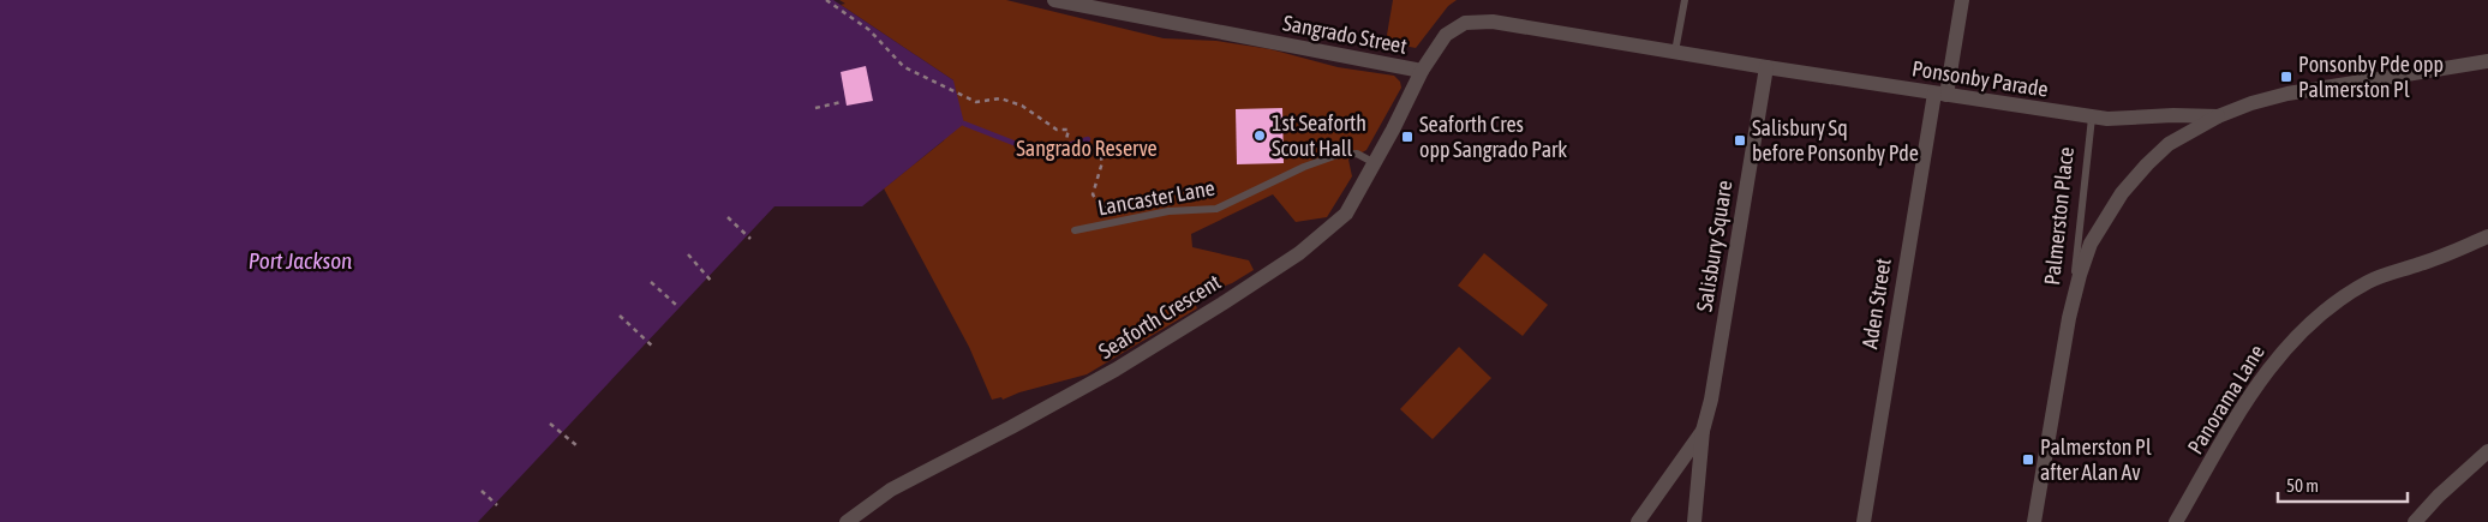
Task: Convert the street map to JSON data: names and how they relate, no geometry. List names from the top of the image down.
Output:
{
  "streets": {
    "street": [
      "Sangrado Street",
      "Ponsonby Parade",
      "Palmerston Place",
      "Salisbury Square",
      "Aden Street",
      "Seaforth Crescent",
      "Panorama Lane"
    ],
    "lane": ["Lancaster Lane"]
  },
  "crossings": [
    ["Sangrado Street", "Ponsonby Parade"],
    ["Sangrado Street", "Seaforth Crescent"],
    ["Ponsonby Parade", "Palmerston Place"],
    ["Ponsonby Parade", "Salisbury Square"],
    ["Ponsonby Parade", "Aden Street"],
    ["Lancaster Lane", "Seaforth Crescent"]
  ],
  "water": ["Port Jackson"],
  "parks": ["Sangrado Reserve"],
  "places": {
    "transit": [
      "Ponsonby Pde opp Palmerston Pl",
      "Seaforth Cres opp Sangrado Park",
      "Salisbury Sq before Ponsonby Pde",
      "Palmerston Pl after Alan Av"
    ],
    "other": ["1st Seaforth Scout Hall"]
  },
  "scale_bar": "50 m"
}
